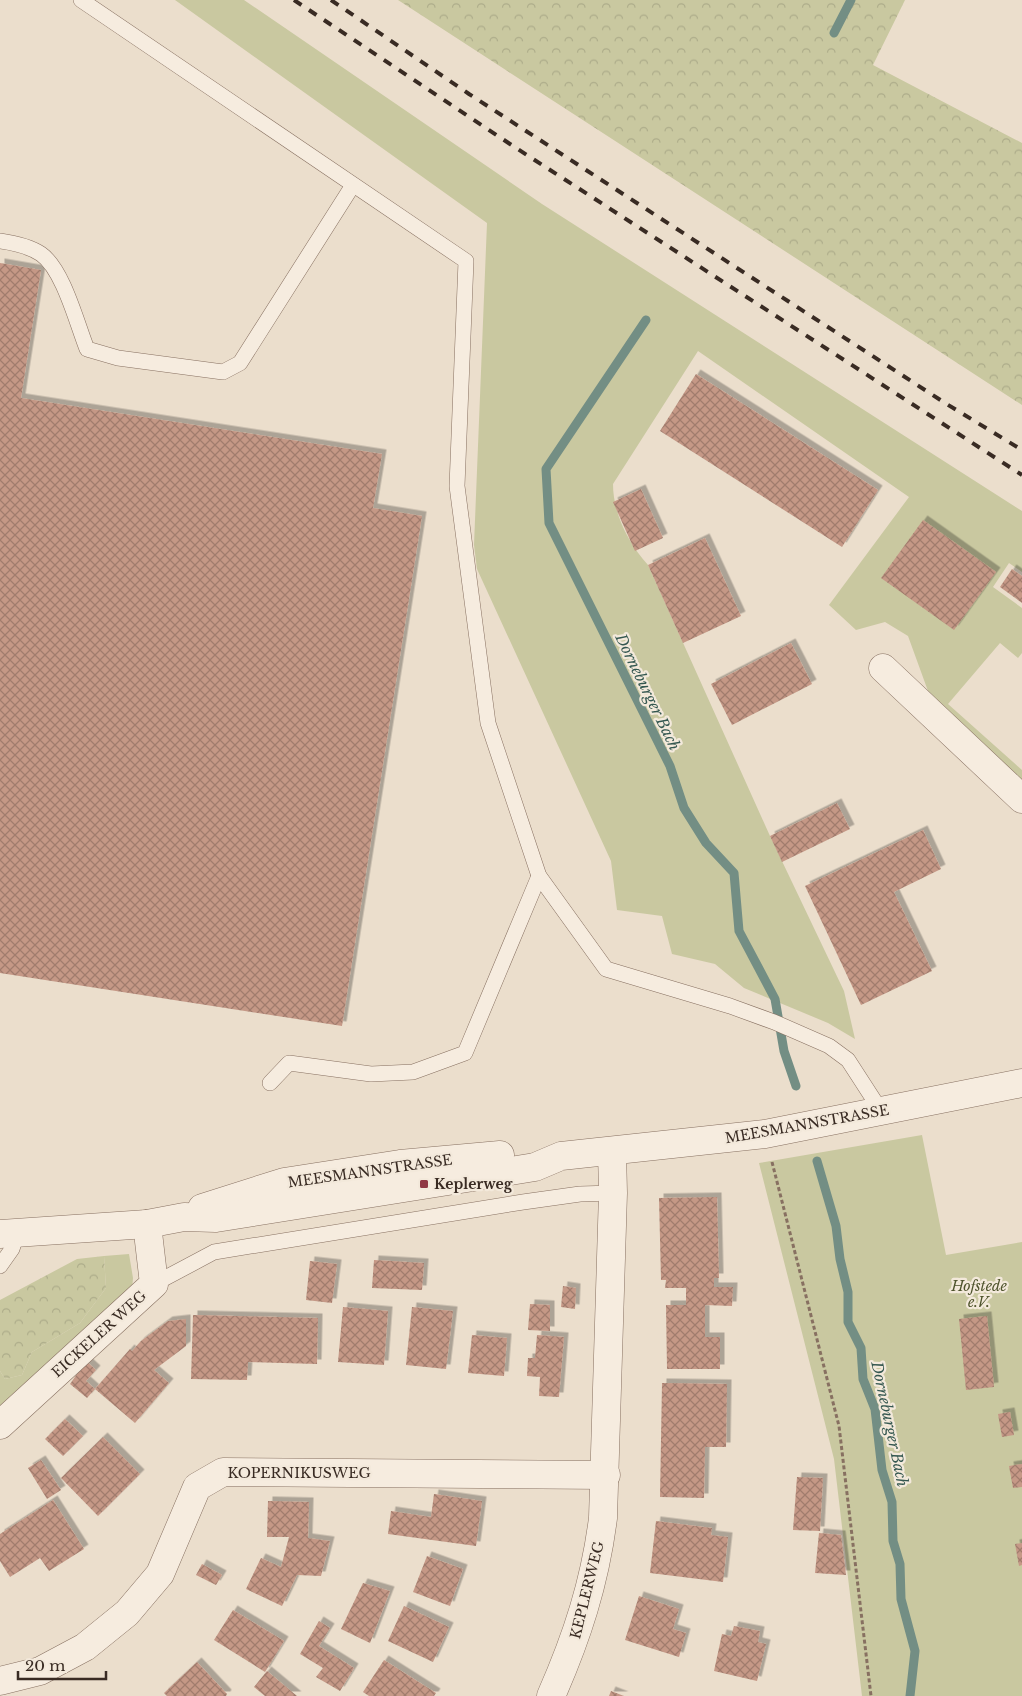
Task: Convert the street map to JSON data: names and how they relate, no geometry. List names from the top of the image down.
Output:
{
  "streets": {
    "street": [
      "MEESMANNSTRASSE",
      "EICKELER WEG",
      "KOPERNIKUSWEG",
      "KEPLERWEG"
    ]
  },
  "crossings": [
    ["MEESMANNSTRASSE", "EICKELER WEG"],
    ["MEESMANNSTRASSE", "KEPLERWEG"],
    ["KOPERNIKUSWEG", "KEPLERWEG"]
  ],
  "water": ["Dorneburger Bach"],
  "parks": ["Hofstede e.V."],
  "places": {
    "transit": ["Keplerweg"]
  },
  "scale_bar": "20 m"
}
